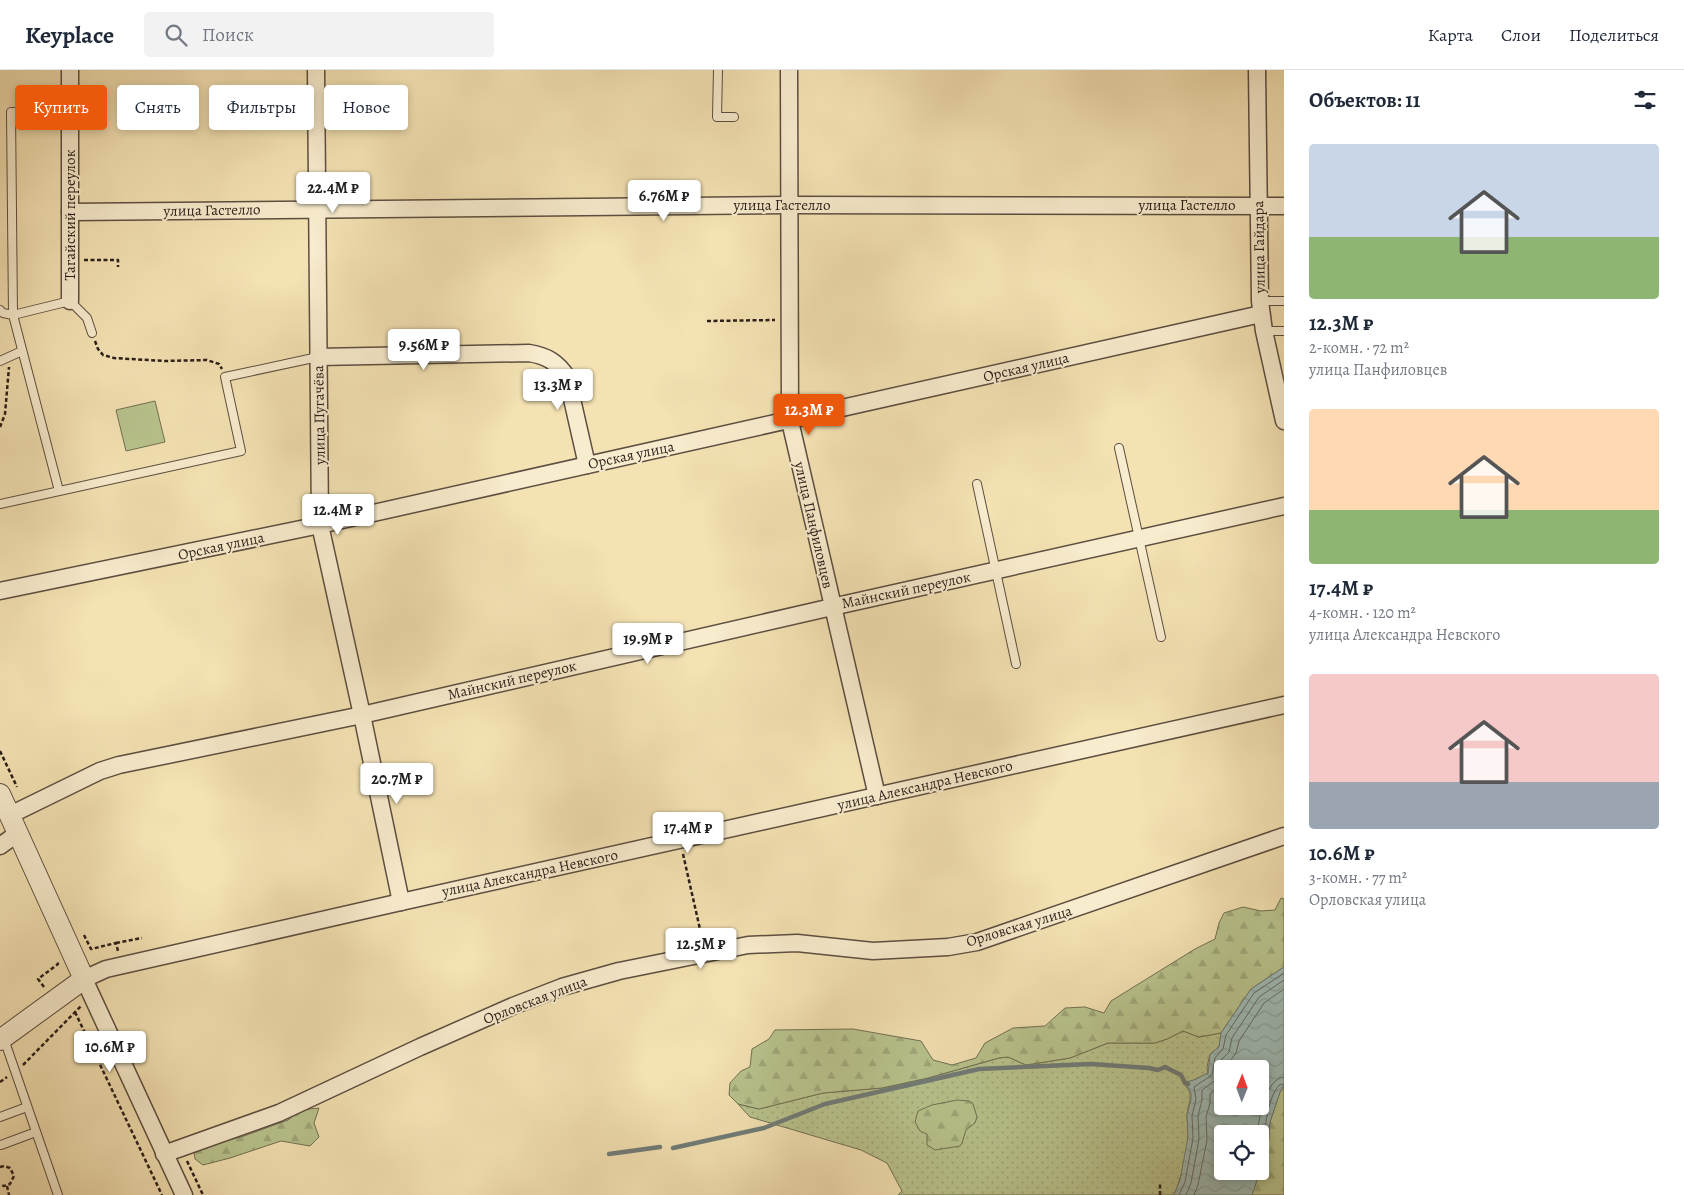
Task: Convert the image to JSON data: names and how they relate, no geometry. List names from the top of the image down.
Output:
{
  "streets": {
    "street": [
      "улица Гастелло",
      "Тагайский переулок",
      "улица Гайдара",
      "Орская улица",
      "улица Пугачёва",
      "улица Панфиловцев",
      "Майнский переулок",
      "улица Александра Невского",
      "Орловская улица"
    ]
  },
  "crossings": [
    ["улица Гастелло", "Тагайский переулок"],
    ["улица Гастелло", "улица Гайдара"],
    ["улица Гастелло", "улица Пугачёва"],
    ["улица Гастелло", "улица Панфиловцев"],
    ["улица Гайдара", "Орская улица"],
    ["Орская улица", "улица Пугачёва"],
    ["Орская улица", "улица Панфиловцев"],
    ["улица Пугачёва", "Майнский переулок"],
    ["улица Пугачёва", "улица Александра Невского"],
    ["улица Панфиловцев", "Майнский переулок"],
    ["улица Панфиловцев", "улица Александра Невского"]
  ],
  "north": "top",
  "page": {
    "header": "Keyplace",
    "search": "Поиск",
    "nav": ["Карта", "Слои", "Поделиться"],
    "heading": "Объектов: 11",
    "chip": [
      "Купить",
      "Снять",
      "Фильтры",
      "Новое"
    ],
    "list": [
      {
        "name": "12.3M ₽",
        "note": "2-комн. · 72 m² · улица Панфиловцев"
      },
      {
        "name": "17.4M ₽",
        "note": "4-комн. · 120 m² · улица Александра Невского"
      },
      {
        "name": "10.6M ₽",
        "note": "3-комн. · 77 m² · Орловская улица"
      }
    ],
    "price": [
      "22.4M ₽",
      "6.76M ₽",
      "9.56M ₽",
      "13.3M ₽",
      "12.3M ₽",
      "12.4M ₽",
      "19.9M ₽",
      "20.7M ₽",
      "17.4M ₽",
      "12.5M ₽",
      "10.6M ₽"
    ]
  }
}
